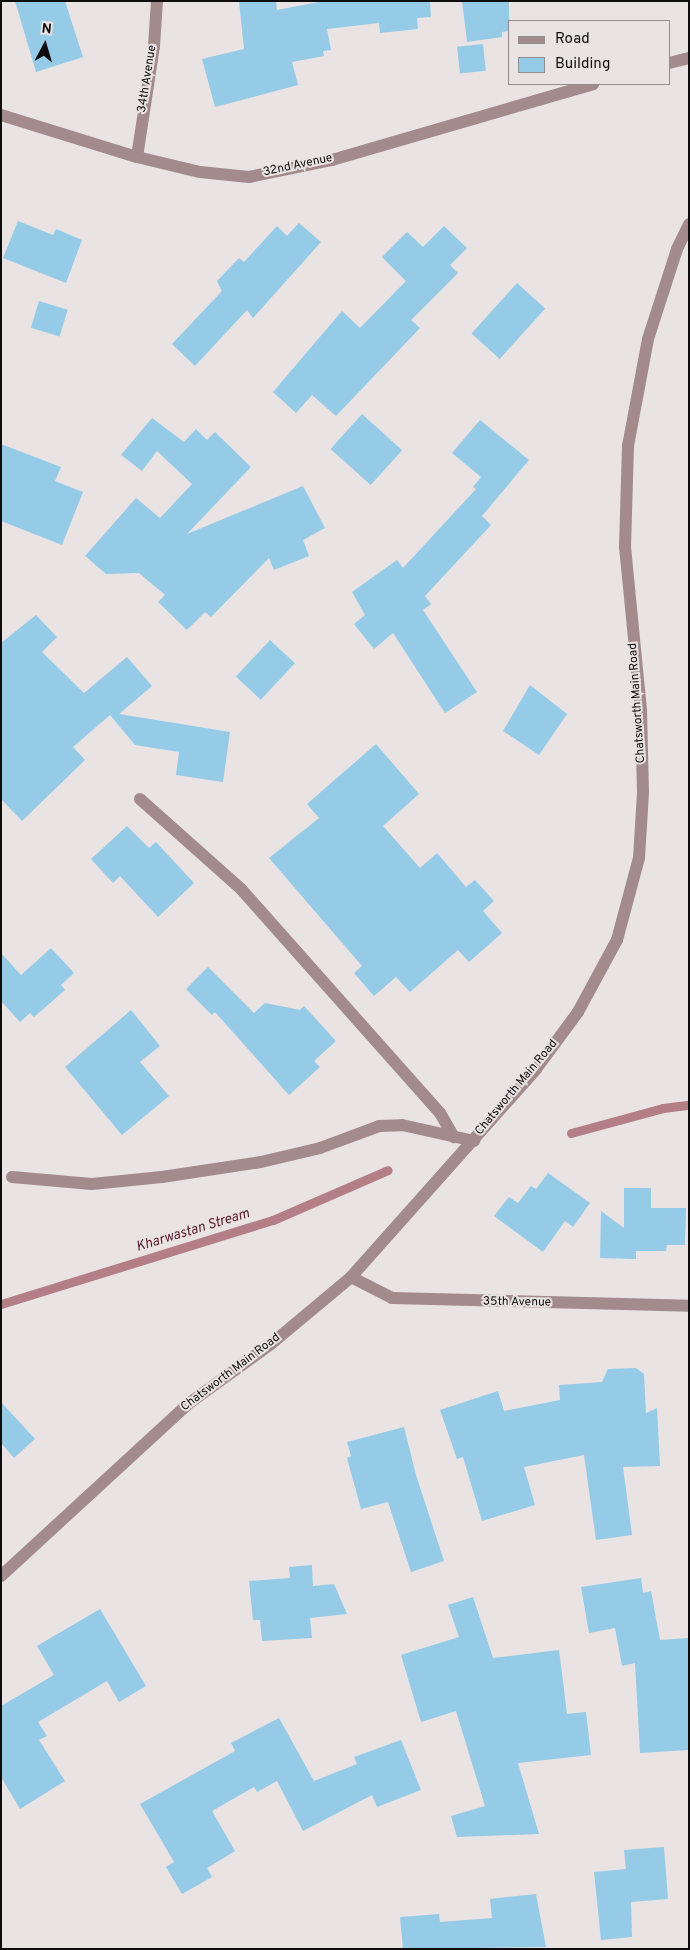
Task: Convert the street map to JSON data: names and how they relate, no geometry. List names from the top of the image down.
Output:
{
  "streets": {
    "street": [
      "34th Avenue",
      "32nd Avenue",
      "Chatsworth Main Road",
      "35th Avenue"
    ]
  },
  "crossings": [
    ["34th Avenue", "32nd Avenue"],
    ["Chatsworth Main Road", "35th Avenue"]
  ],
  "water": ["Kharwastan Stream"],
  "legend": ["Road", "Building"],
  "north": "top"
}
